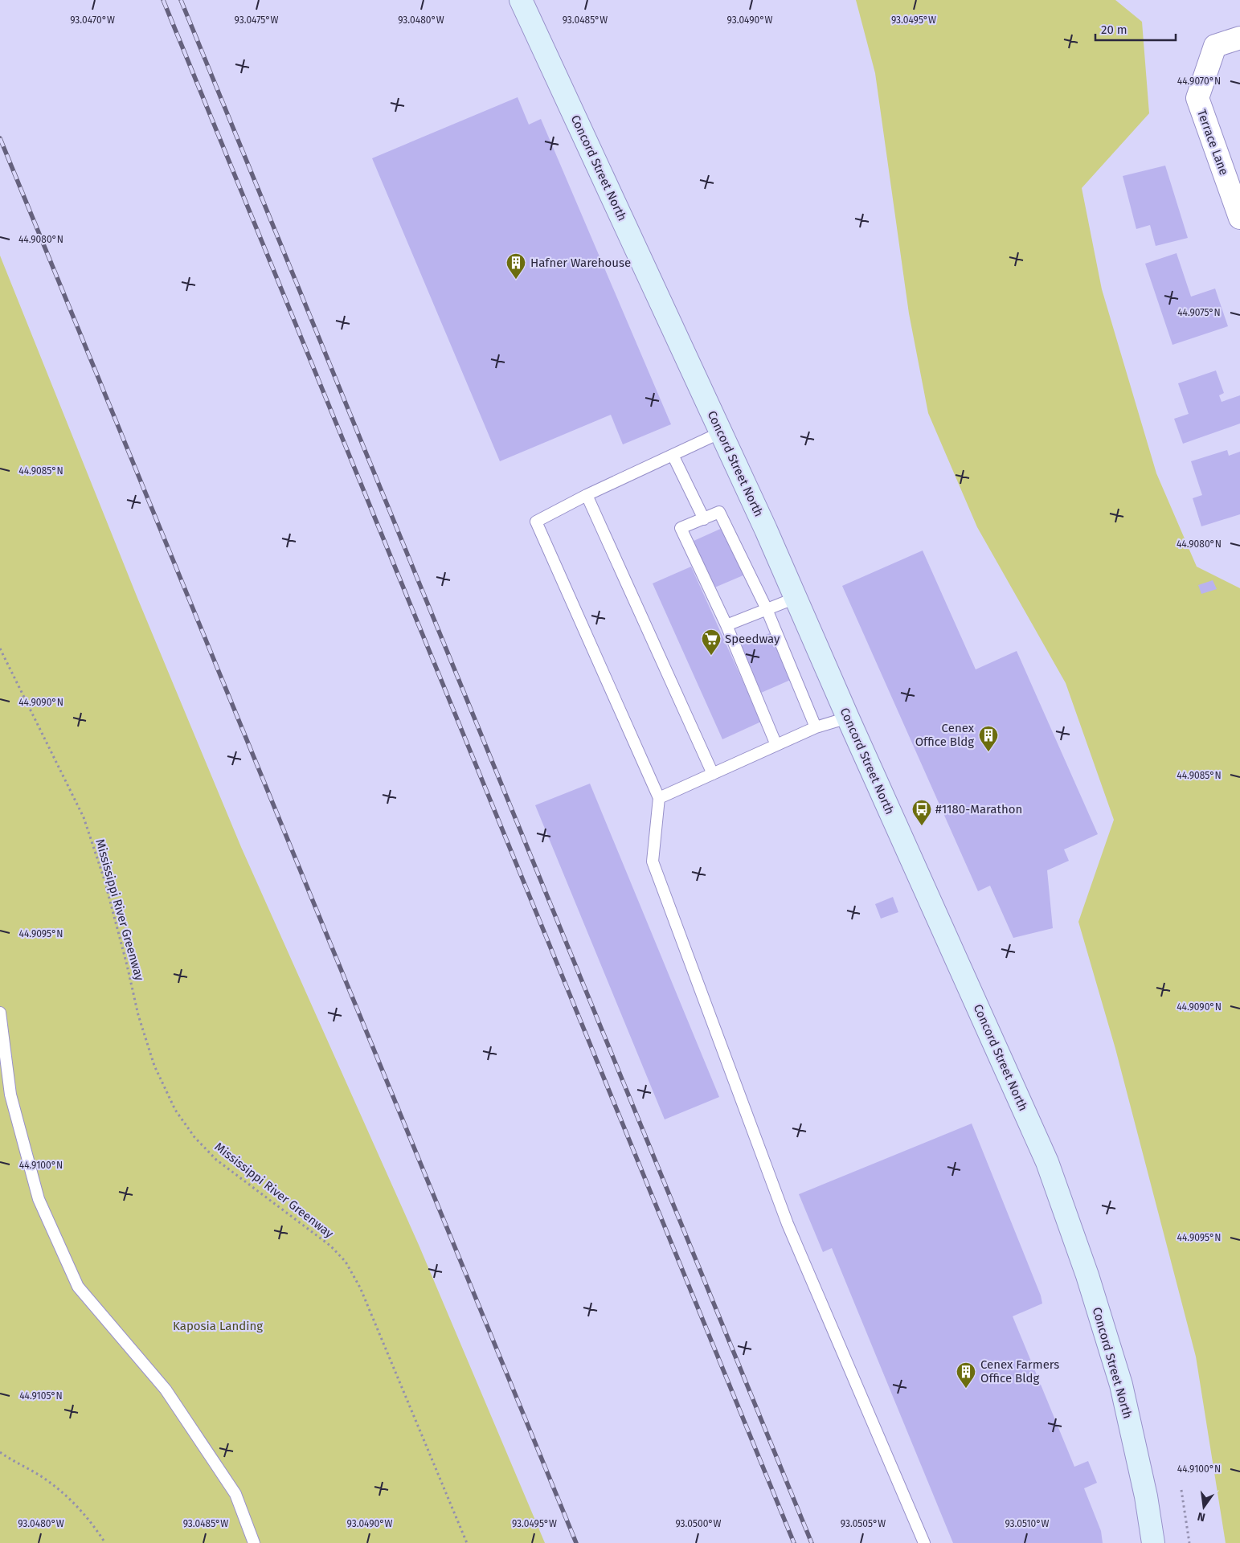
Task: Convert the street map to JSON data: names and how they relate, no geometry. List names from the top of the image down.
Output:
{
  "streets": {
    "main road": ["Concord Street North"],
    "street": ["Terrace Lane"],
    "path": ["Mississippi River Greenway"]
  },
  "parks": ["Kaposia Landing"],
  "places": {
    "building": ["Hafner Warehouse", "Cenex Office Bldg", "Cenex Farmers Office Bldg"],
    "supermarket": ["Speedway"],
    "bus stop": ["#1180-Marathon"]
  },
  "scale_bar": "20 m",
  "north": "bottom",
  "coordinates": [
    "93.0475°W",
    "93.0470°W",
    "93.0480°W",
    "93.0485°W",
    "93.0490°W",
    "93.0495°W",
    "44.9070°N",
    "44.9080°N",
    "44.9075°N",
    "44.9085°N",
    "44.9090°N",
    "44.9095°N",
    "44.9100°N",
    "44.9105°N",
    "93.0500°W",
    "93.0505°W",
    "93.0510°W"
  ]
}
